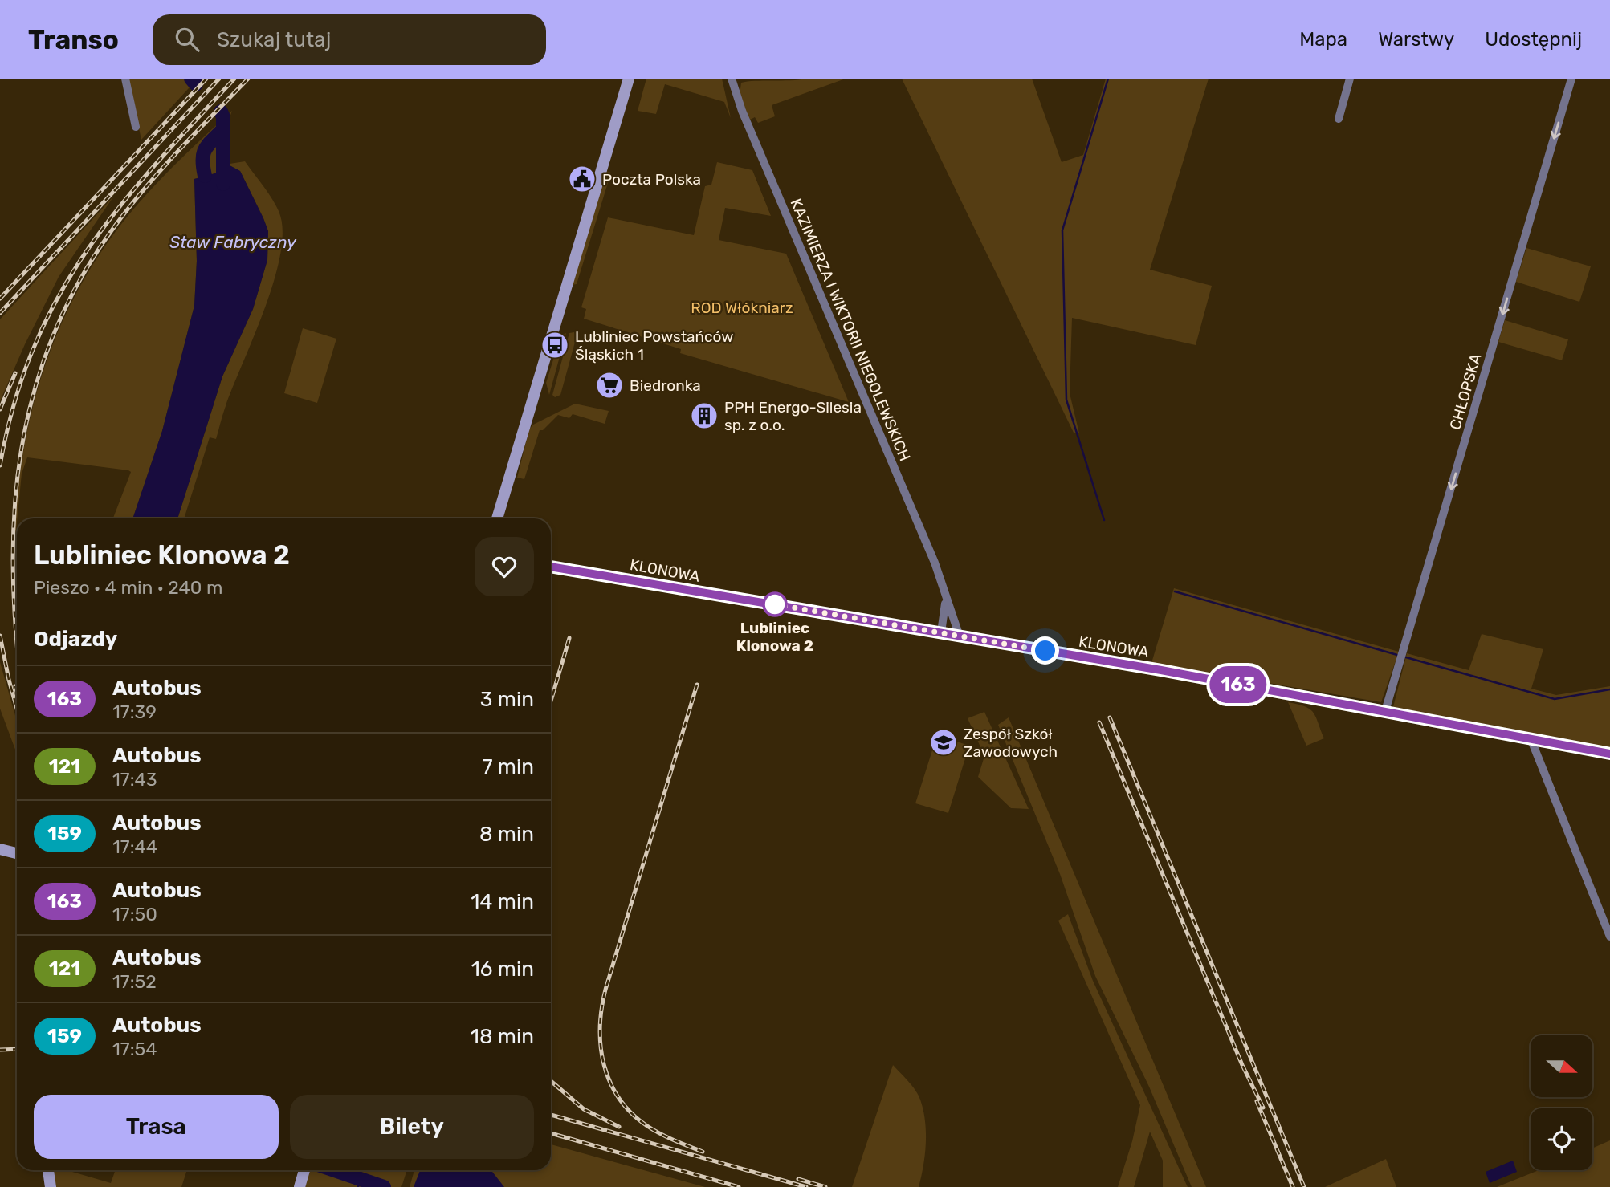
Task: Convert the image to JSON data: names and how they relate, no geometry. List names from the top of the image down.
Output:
{
  "streets": {
    "street": ["KAZIMIERZA I WIKTORII NIEGOLEWSKICH", "CHŁOPSKA", "KLONOWA"]
  },
  "crossings": [
    ["KAZIMIERZA I WIKTORII NIEGOLEWSKICH", "KLONOWA"],
    ["CHŁOPSKA", "KLONOWA"]
  ],
  "one_way": ["CHŁOPSKA"],
  "water": ["Staw Fabryczny"],
  "parks": ["ROD Włókniarz"],
  "places": {
    "public building": ["Poczta Polska"],
    "bus stop": ["Lubliniec Powstańców Śląskich 1"],
    "supermarket": ["Biedronka"],
    "building": ["PPH Energo-Silesia sp. z o.o."],
    "other": ["Lubliniec Klonowa 2"],
    "school or university": ["Zespół Szkół Zawodowych"]
  },
  "lines": ["bus line 163"],
  "north": "right",
  "page": {
    "header": "Transo",
    "search": "Szukaj tutaj",
    "nav": ["Mapa", "Warstwy", "Udostępnij"],
    "on_map": "163",
    "heading": [
      ["Lubliniec Klonowa 2", "Pieszo · 4 min · 240 m"],
      "Odjazdy"
    ],
    "list": [
      {
        "mark": "163",
        "name": "Autobus",
        "note": "17:39",
        "value": "3 min"
      },
      {
        "mark": "121",
        "name": "Autobus",
        "note": "17:43",
        "value": "7 min"
      },
      {
        "mark": "159",
        "name": "Autobus",
        "note": "17:44",
        "value": "8 min"
      },
      {
        "mark": "163",
        "name": "Autobus",
        "note": "17:50",
        "value": "14 min"
      },
      {
        "mark": "121",
        "name": "Autobus",
        "note": "17:52",
        "value": "16 min"
      },
      {
        "mark": "159",
        "name": "Autobus",
        "note": "17:54",
        "value": "18 min"
      }
    ],
    "buttons": ["Trasa", "Bilety"]
  }
}
